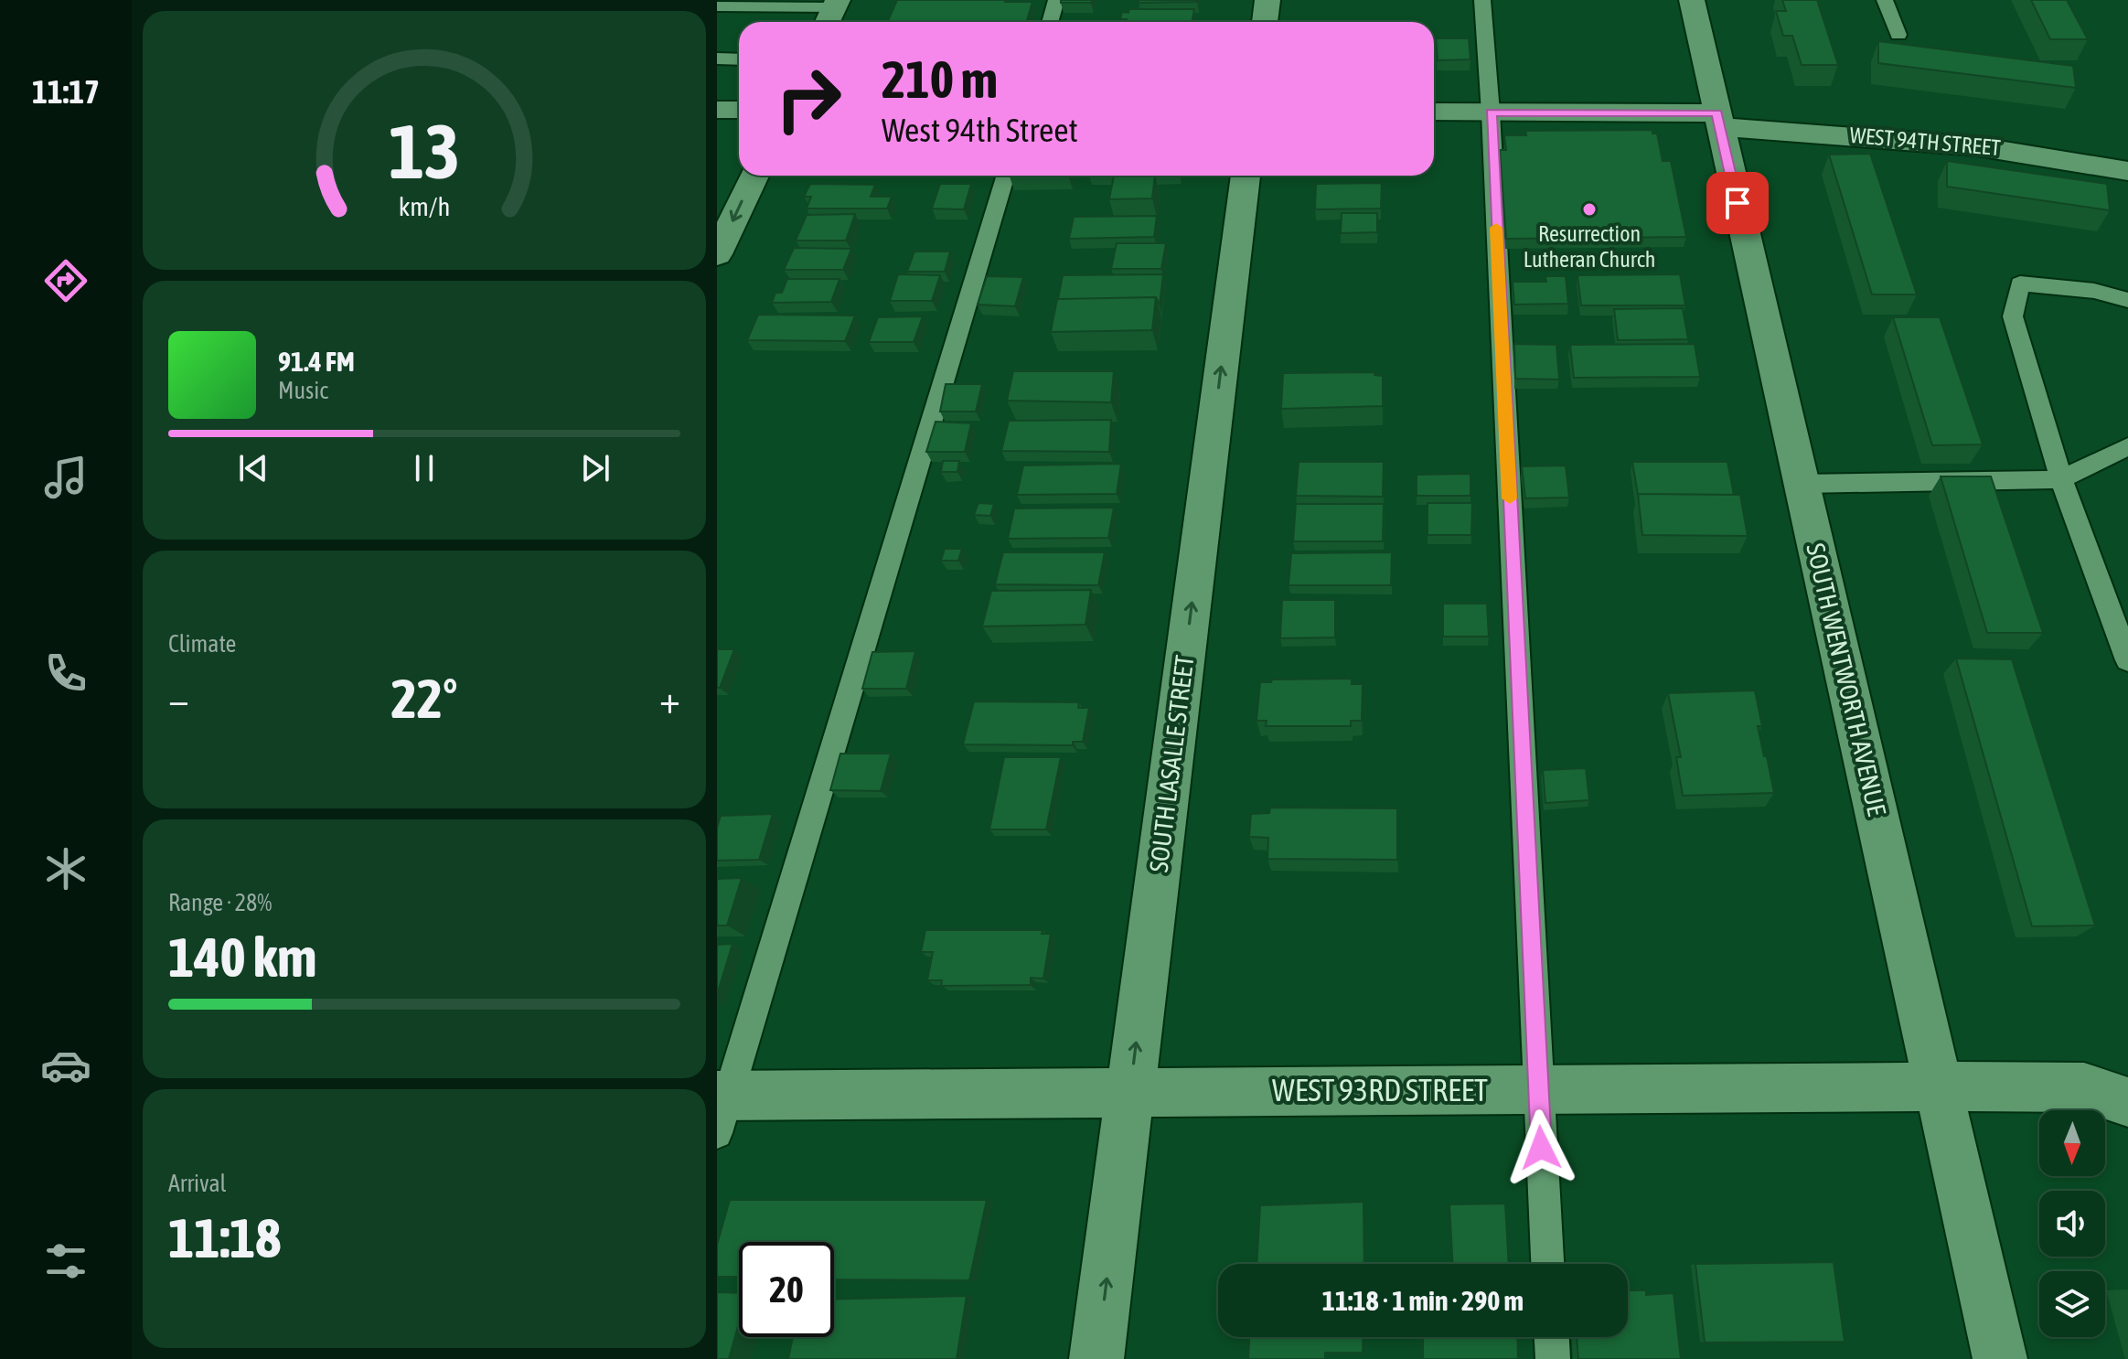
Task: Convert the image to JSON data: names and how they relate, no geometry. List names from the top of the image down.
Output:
{
  "streets": {
    "street": [
      "WEST 94TH STREET",
      "SOUTH WENTWORTH AVENUE",
      "SOUTH LASALLE STREET",
      "WEST 93RD STREET"
    ]
  },
  "crossings": [
    ["WEST 94TH STREET", "SOUTH WENTWORTH AVENUE"],
    ["SOUTH WENTWORTH AVENUE", "WEST 93RD STREET"],
    ["SOUTH LASALLE STREET", "WEST 93RD STREET"]
  ],
  "one_way": ["SOUTH LASALLE STREET"],
  "places": ["Resurrection Lutheran Church"],
  "north": "bottom",
  "page": {
    "tabs": "11:17",
    "turn": ["210 m", "West 94th Street"],
    "song": ["91.4 FM", "Music"],
    "tile": [
      "Climate",
      ["Range · 28%", "140 km"],
      ["Arrival", "11:18"]
    ],
    "heat": ["−", "22°", "+"],
    "limit": "20",
    "trip": "11:18 · 1 min · 290 m",
    "gauge": ["13", "km/h"]
  }
}
